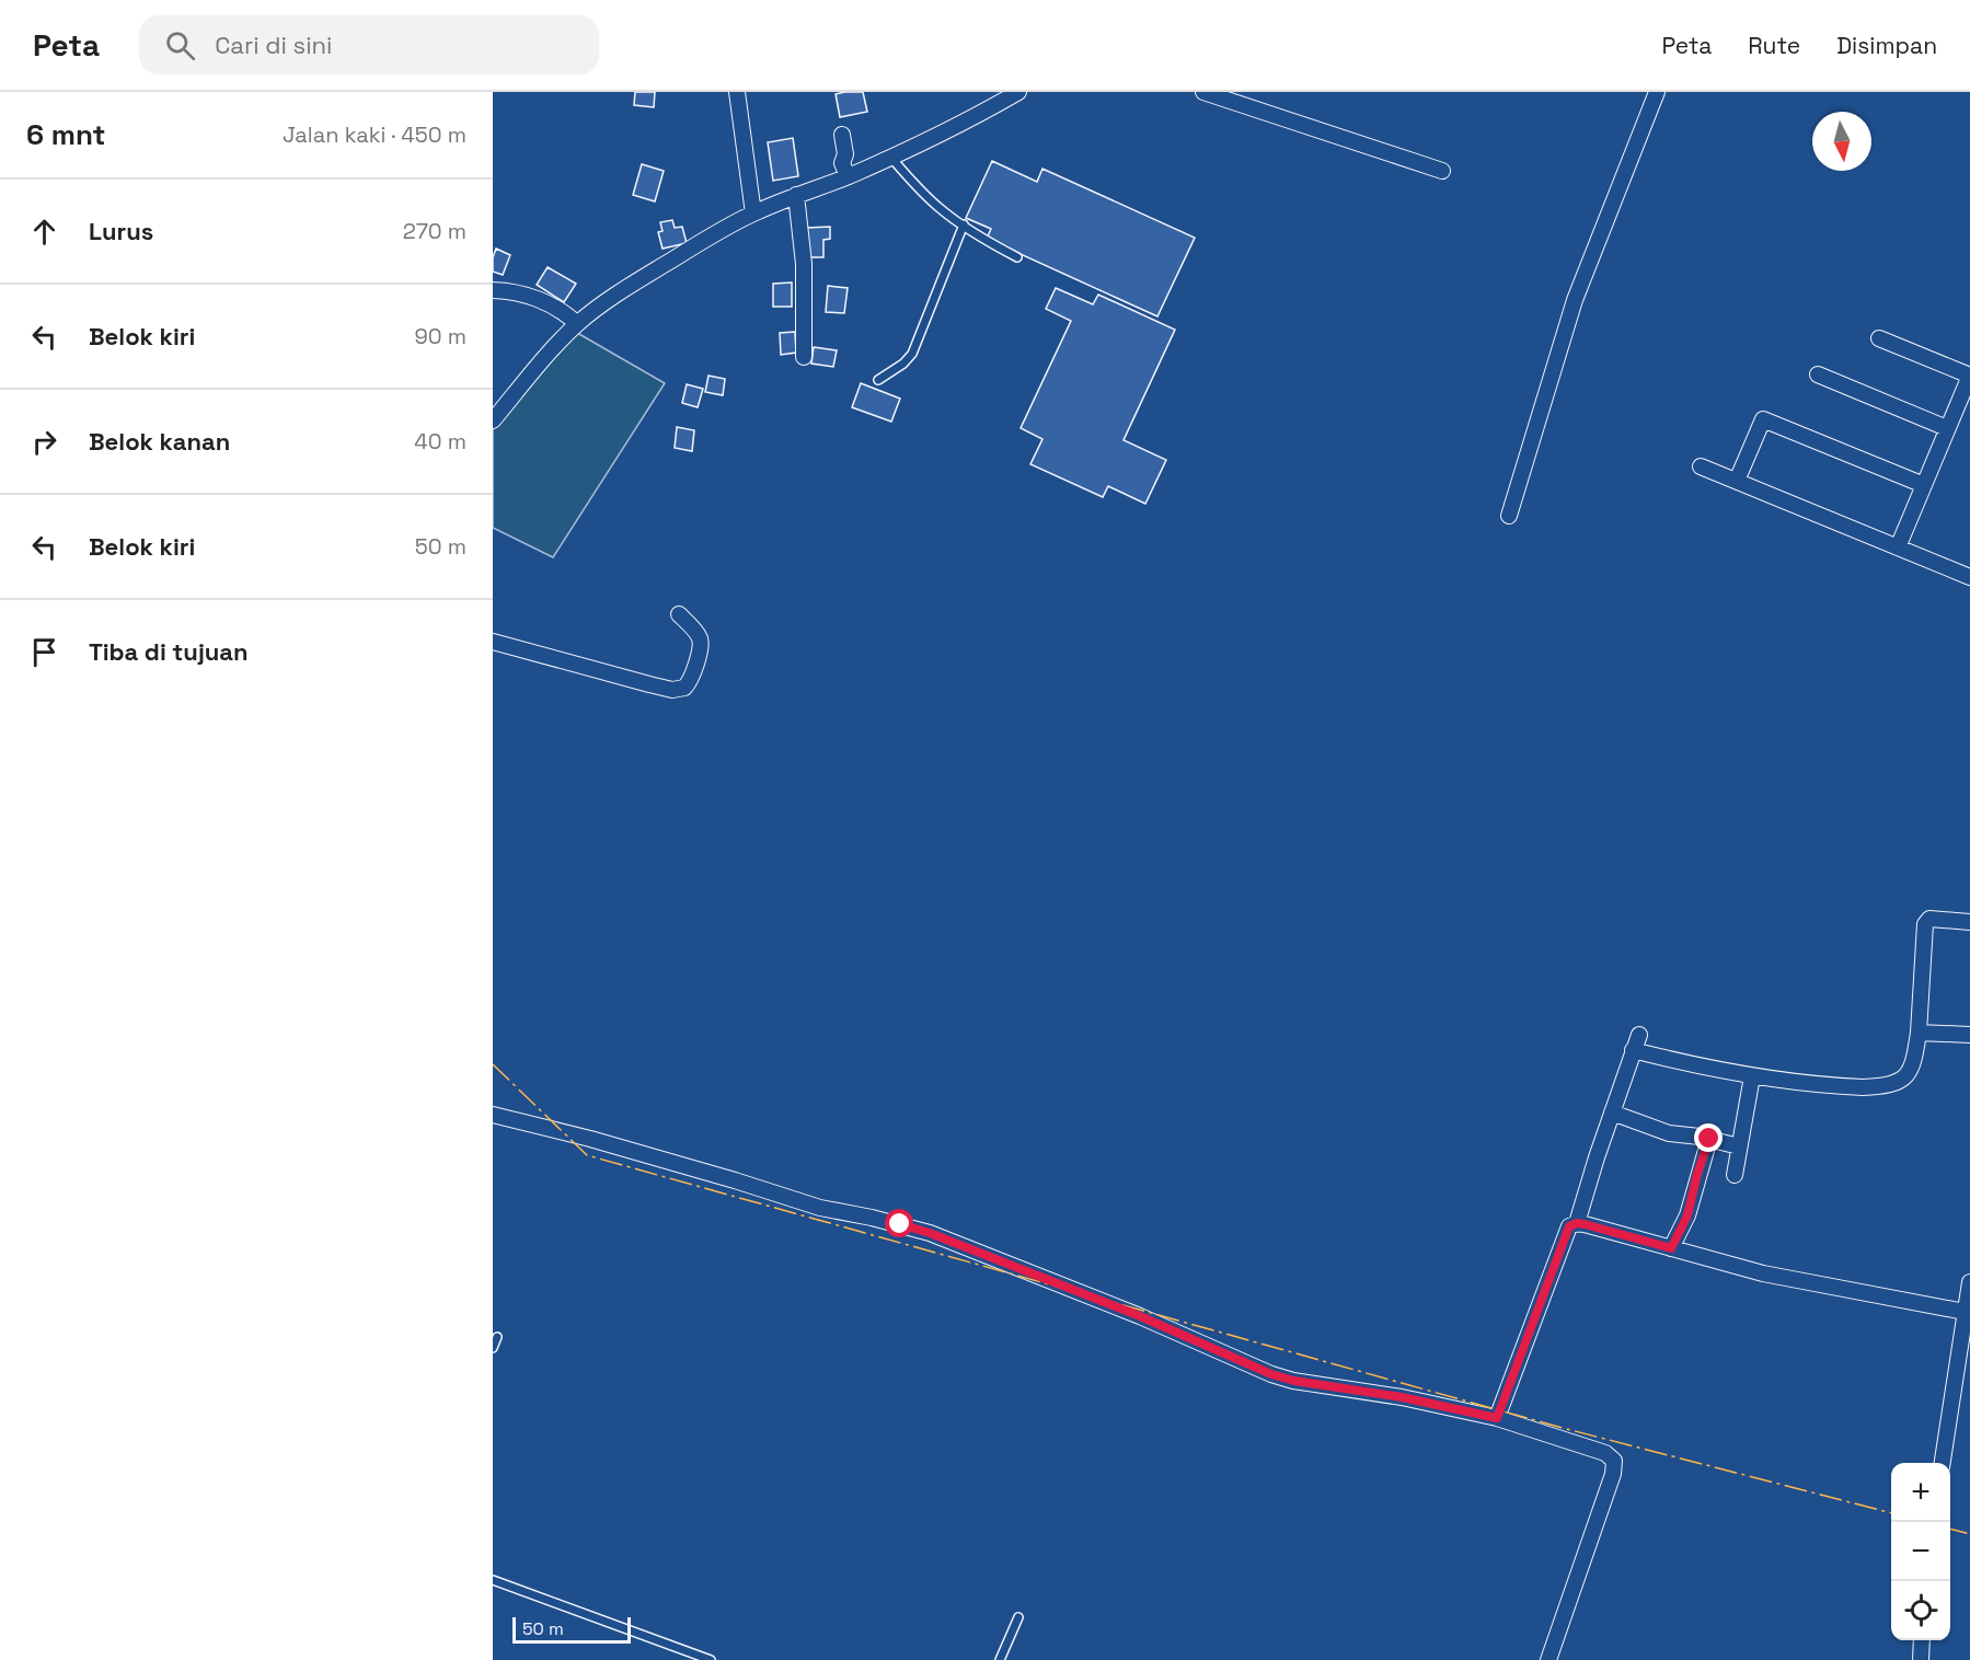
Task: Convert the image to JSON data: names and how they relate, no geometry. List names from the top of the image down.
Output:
{
  "scale_bar": "50 m",
  "north": "bottom",
  "page": {
    "header": "Peta",
    "search": "Cari di sini",
    "nav": ["Peta", "Rute", "Disimpan"],
    "heading": ["6 mnt", "Jalan kaki · 450 m"],
    "list": [
      ["Lurus", "270 m"],
      ["Belok kiri", "90 m"],
      ["Belok kanan", "40 m"],
      ["Belok kiri", "50 m"],
      "Tiba di tujuan"
    ],
    "map_buttons": ["+", "−"],
    "scale": "50 m"
  }
}
